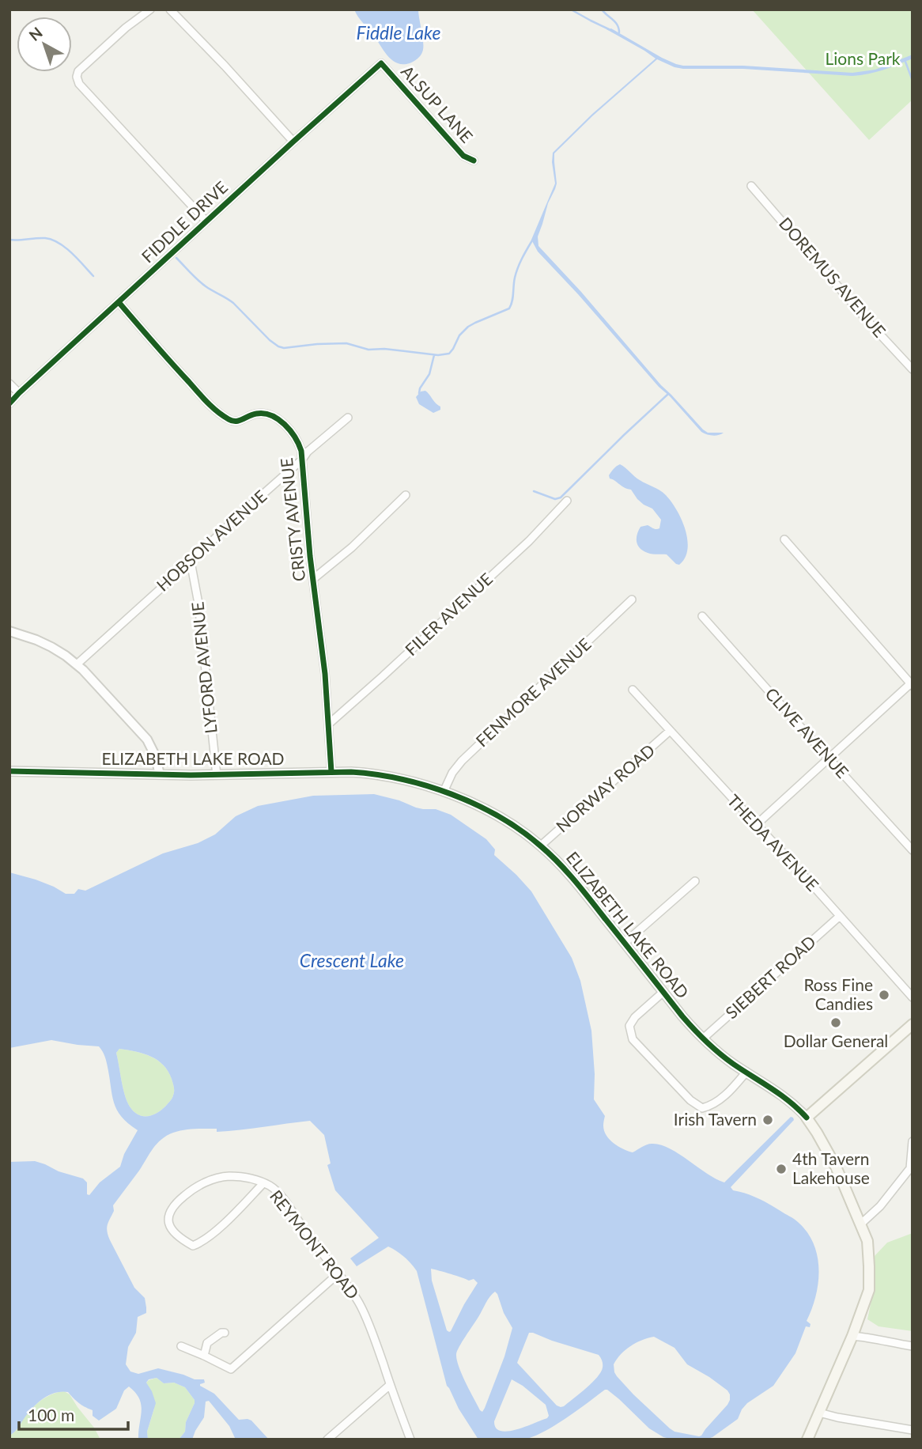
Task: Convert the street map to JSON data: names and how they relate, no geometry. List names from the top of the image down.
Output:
{
  "streets": {
    "street": [
      "ALSUP LANE",
      "FIDDLE DRIVE",
      "DOREMUS AVENUE",
      "CRISTY AVENUE",
      "HOBSON AVENUE",
      "FILER AVENUE",
      "LYFORD AVENUE",
      "FENMORE AVENUE",
      "CLIVE AVENUE",
      "ELIZABETH LAKE ROAD",
      "NORWAY ROAD",
      "THEDA AVENUE",
      "SIEBERT ROAD",
      "REYMONT ROAD"
    ]
  },
  "crossings": [
    ["ALSUP LANE", "FIDDLE DRIVE"],
    ["FIDDLE DRIVE", "CRISTY AVENUE"],
    ["CRISTY AVENUE", "HOBSON AVENUE"],
    ["CRISTY AVENUE", "FILER AVENUE"],
    ["CRISTY AVENUE", "ELIZABETH LAKE ROAD"],
    ["HOBSON AVENUE", "LYFORD AVENUE"],
    ["LYFORD AVENUE", "ELIZABETH LAKE ROAD"],
    ["FENMORE AVENUE", "ELIZABETH LAKE ROAD"],
    ["ELIZABETH LAKE ROAD", "NORWAY ROAD"],
    ["ELIZABETH LAKE ROAD", "SIEBERT ROAD"],
    ["NORWAY ROAD", "THEDA AVENUE"],
    ["THEDA AVENUE", "SIEBERT ROAD"]
  ],
  "water": ["Fiddle Lake", "Crescent Lake"],
  "parks": ["Lions Park"],
  "places": [
    "Ross Fine Candies",
    "Dollar General",
    "Irish Tavern",
    "4th Tavern Lakehouse"
  ],
  "scale_bar": "100 m",
  "north": "top left"
}
